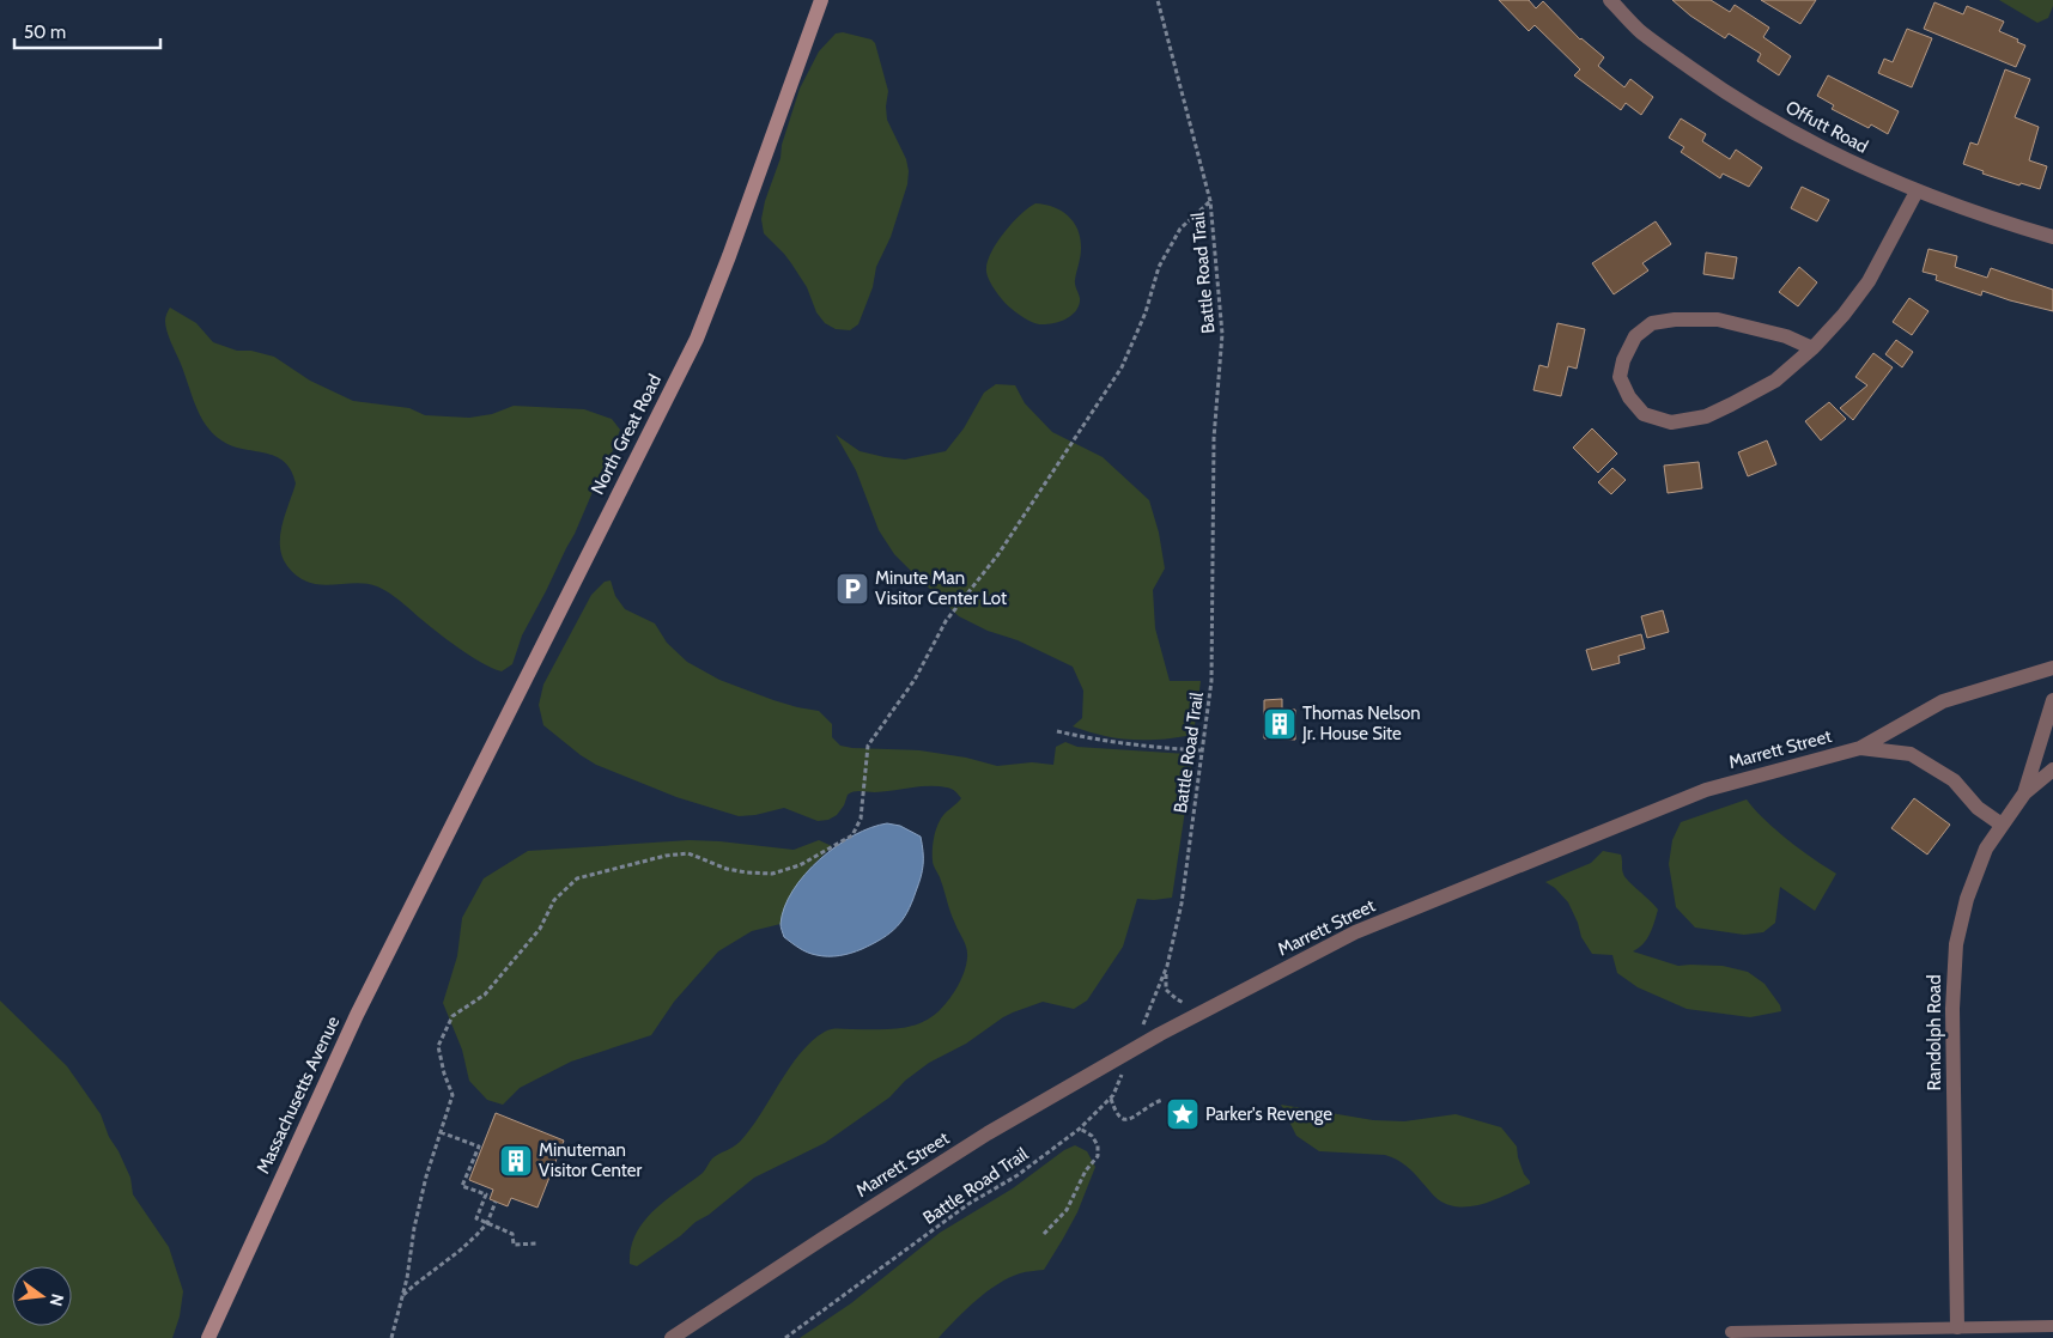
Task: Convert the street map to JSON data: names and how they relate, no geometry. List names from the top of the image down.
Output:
{
  "streets": {
    "main road": ["North Great Road", "Massachusetts Avenue"],
    "street": ["Offutt Road", "Marrett Street", "Randolph Road"],
    "path": ["Battle Road Trail"]
  },
  "crossings": [
    ["Battle Road Trail", "Marrett Street"],
    ["North Great Road", "Massachusetts Avenue"]
  ],
  "places": {
    "parking": ["Minute Man Visitor Center Lot"],
    "building": ["Thomas Nelson Jr. House Site", "Minuteman Visitor Center"],
    "place": ["Parker's Revenge"]
  },
  "scale_bar": "50 m",
  "north": "right"
}
